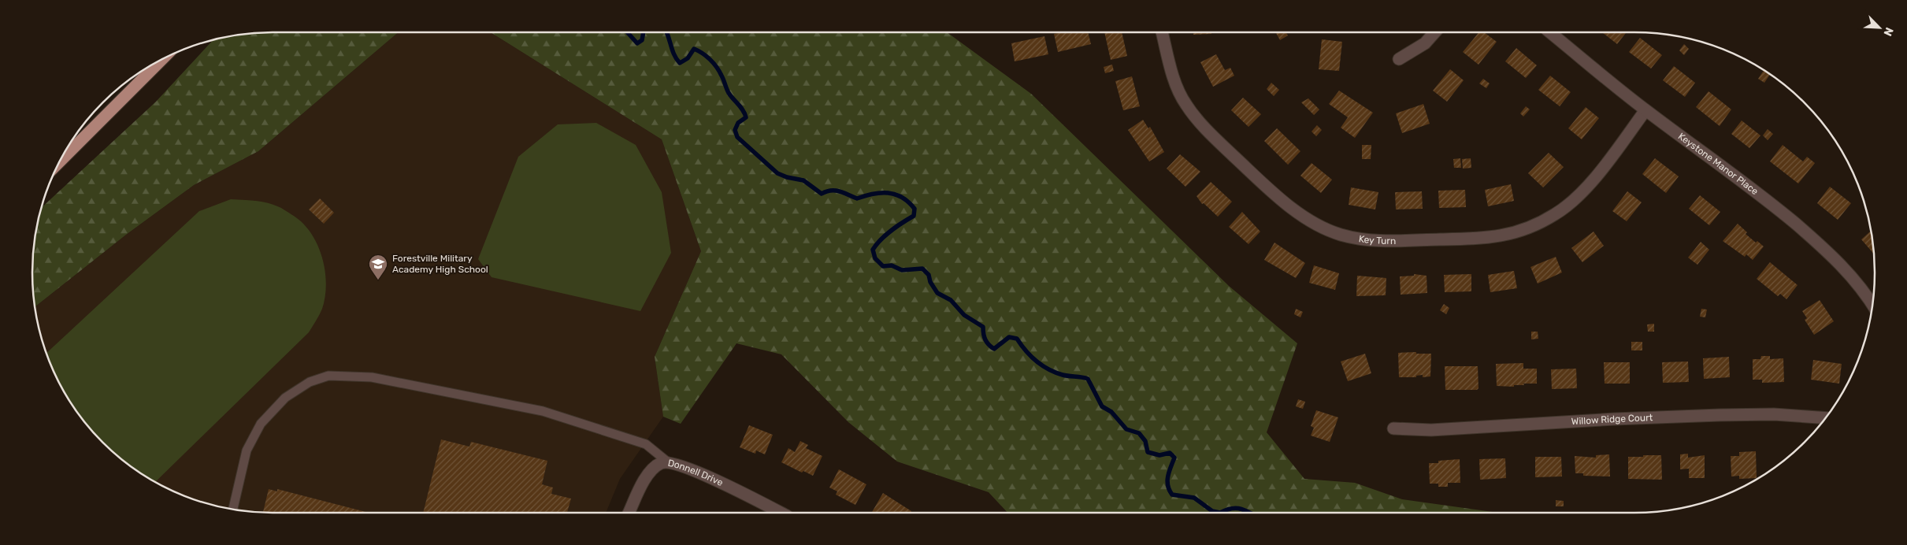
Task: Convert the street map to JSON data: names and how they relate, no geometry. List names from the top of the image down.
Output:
{
  "streets": {
    "street": [
      "Keystone Manor Place",
      "Key Turn",
      "Willow Ridge Court",
      "Donnell Drive"
    ]
  },
  "crossings": [
    ["Keystone Manor Place", "Key Turn"]
  ],
  "places": {
    "school or university": ["Forestville Military Academy High School"]
  },
  "north": "bottom right"
}
